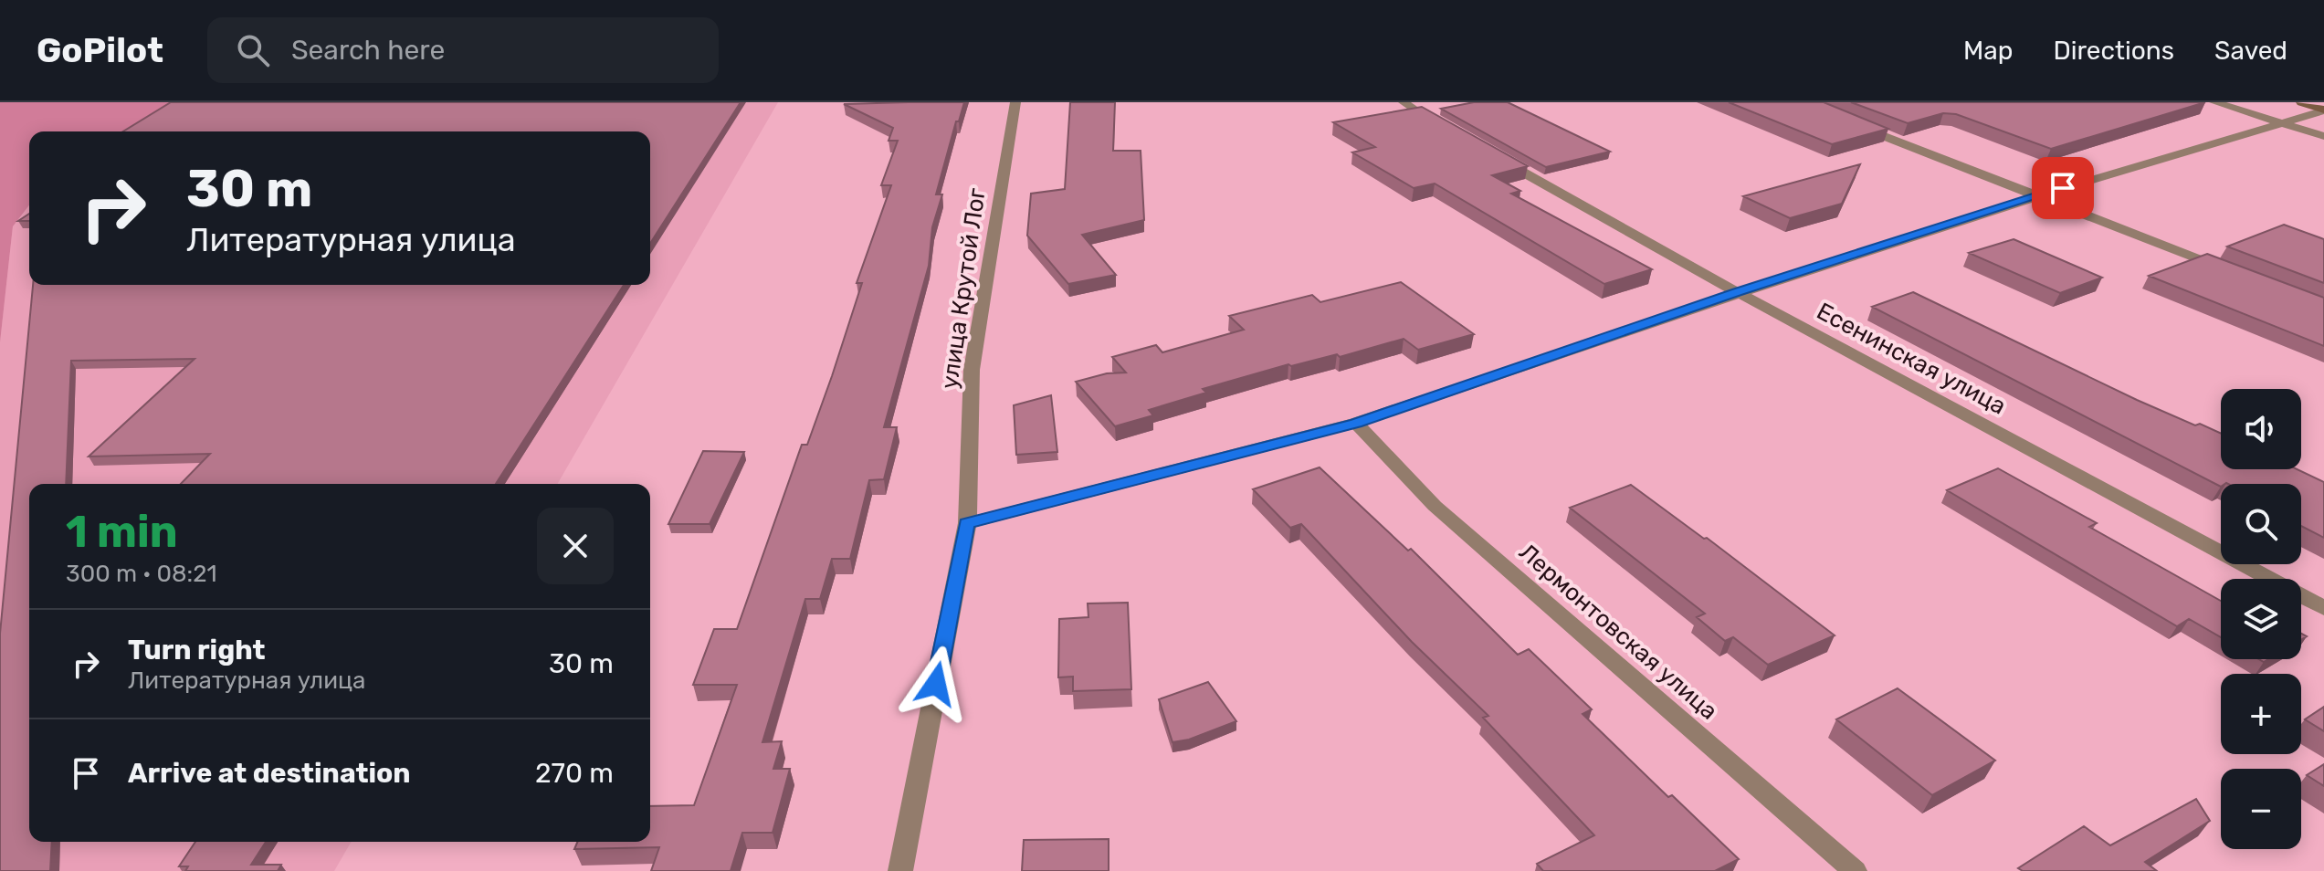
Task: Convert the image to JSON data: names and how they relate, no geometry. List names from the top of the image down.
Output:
{
  "streets": {
    "street": ["улица Крутой Лог", "Есенинская улица", "Лермонтовская улица"]
  },
  "page": {
    "header": "GoPilot",
    "search": "Search here",
    "nav": ["Map", "Directions", "Saved"],
    "turn": ["30 m", "Литературная улица"],
    "map_buttons": ["+", "−"],
    "heading": ["1 min", "300 m · 08:21"],
    "list": [
      {
        "name": "Turn right",
        "note": "Литературная улица",
        "value": "30 m"
      },
      {
        "name": "Arrive at destination",
        "value": "270 m"
      }
    ]
  }
}
